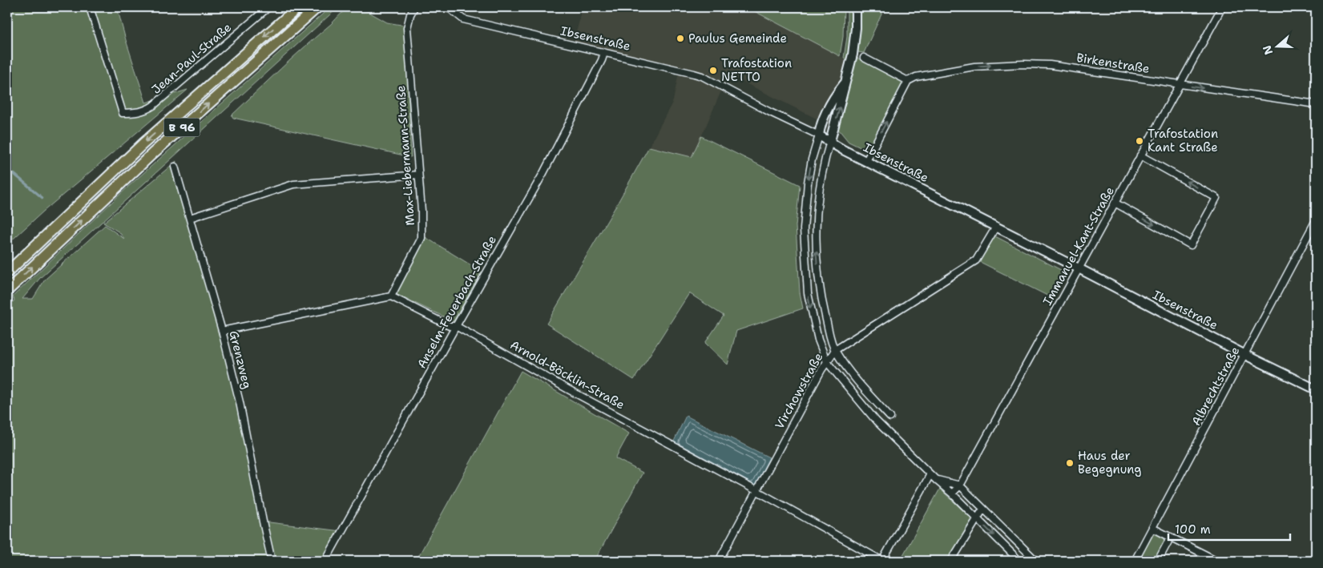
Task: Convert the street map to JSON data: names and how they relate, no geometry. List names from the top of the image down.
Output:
{
  "streets": {
    "highway": ["B 96"],
    "street": [
      "Ibsenstraße",
      "Jean-Paul-Straße",
      "Birkenstraße",
      "Max-Liebermann-Straße",
      "Immanuel-Kant-Straße",
      "Anselm-Feuerbach-Straße",
      "Grenzweg",
      "Arnold-Böcklin-Straße",
      "Albrechtstraße",
      "Virchowstraße"
    ]
  },
  "crossings": [
    ["Ibsenstraße", "Immanuel-Kant-Straße"],
    ["Ibsenstraße", "Anselm-Feuerbach-Straße"],
    ["Ibsenstraße", "Albrechtstraße"],
    ["Ibsenstraße", "Virchowstraße"],
    ["Birkenstraße", "Immanuel-Kant-Straße"],
    ["Max-Liebermann-Straße", "Arnold-Böcklin-Straße"],
    ["Anselm-Feuerbach-Straße", "Arnold-Böcklin-Straße"],
    ["Arnold-Böcklin-Straße", "Virchowstraße"]
  ],
  "one_way": ["Birkenstraße"],
  "places": [
    "Paulus Gemeinde",
    "Trafostation NETTO",
    "Trafostation Kant Straße",
    "Haus der Begegnung"
  ],
  "scale_bar": "100 m",
  "north": "left"
}
